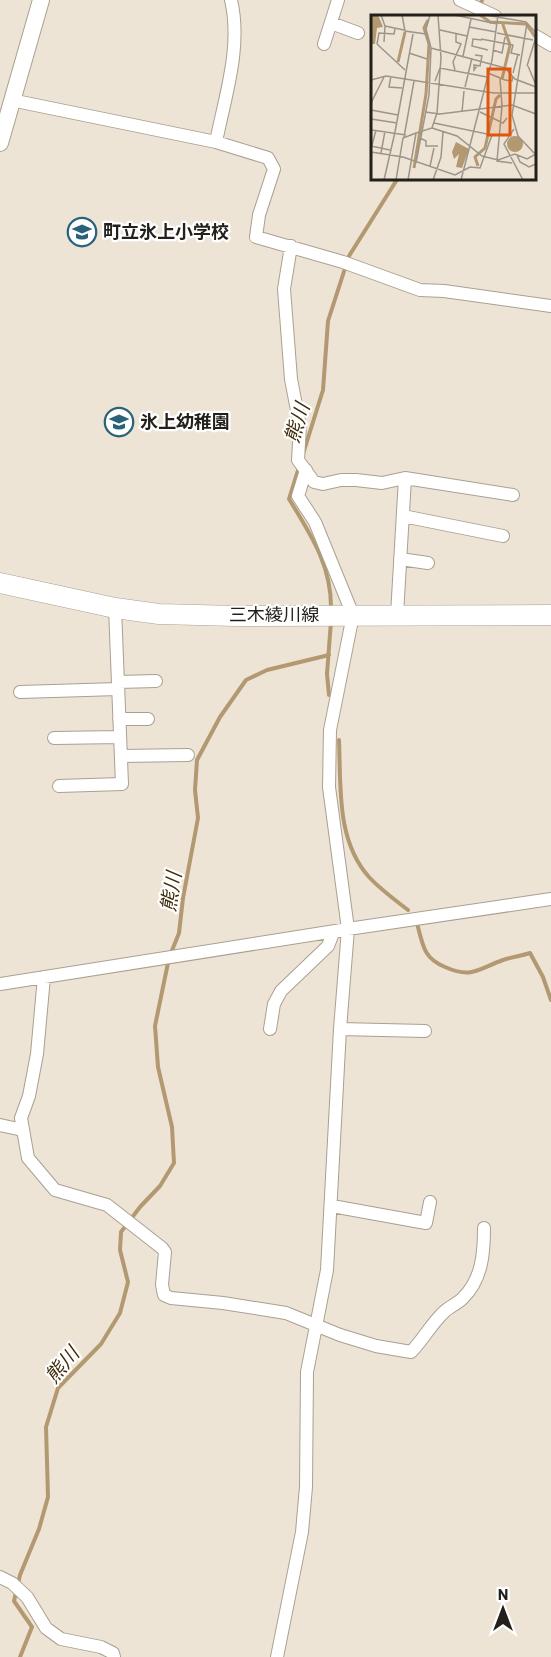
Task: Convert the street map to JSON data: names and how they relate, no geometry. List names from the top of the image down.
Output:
{
  "streets": {
    "main road": ["三木綾川線"]
  },
  "water": ["熊川"],
  "places": {
    "school or university": ["町立氷上小学校", "氷上幼稚園"]
  },
  "north": "top"
}
